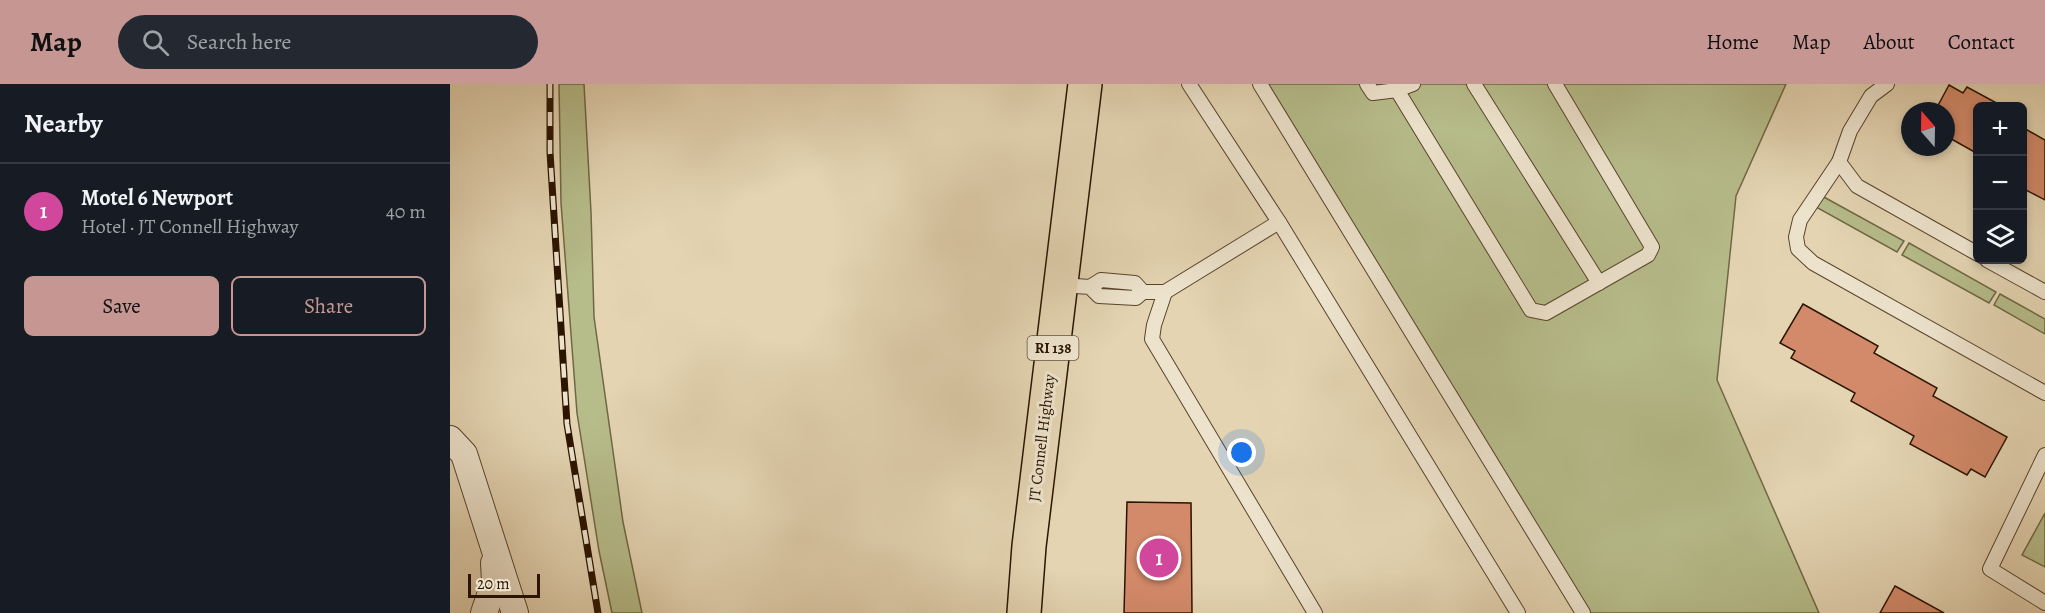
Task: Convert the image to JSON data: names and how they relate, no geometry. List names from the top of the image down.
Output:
{
  "streets": {
    "highway": ["RI 138", "JT Connell Highway"]
  },
  "scale_bar": "20 m",
  "north": "top",
  "page": {
    "header": "Map",
    "search": "Search here",
    "nav": [
      "Home",
      "Map",
      "About",
      "Contact"
    ],
    "heading": "Nearby",
    "map_buttons": ["+", "−"],
    "list": [
      {
        "mark": "1",
        "name": "Motel 6 Newport",
        "note": "Hotel · JT Connell Highway",
        "value": "40 m"
      }
    ],
    "buttons": ["Save", "Share"],
    "pins": "1",
    "scale": "20 m"
  }
}
